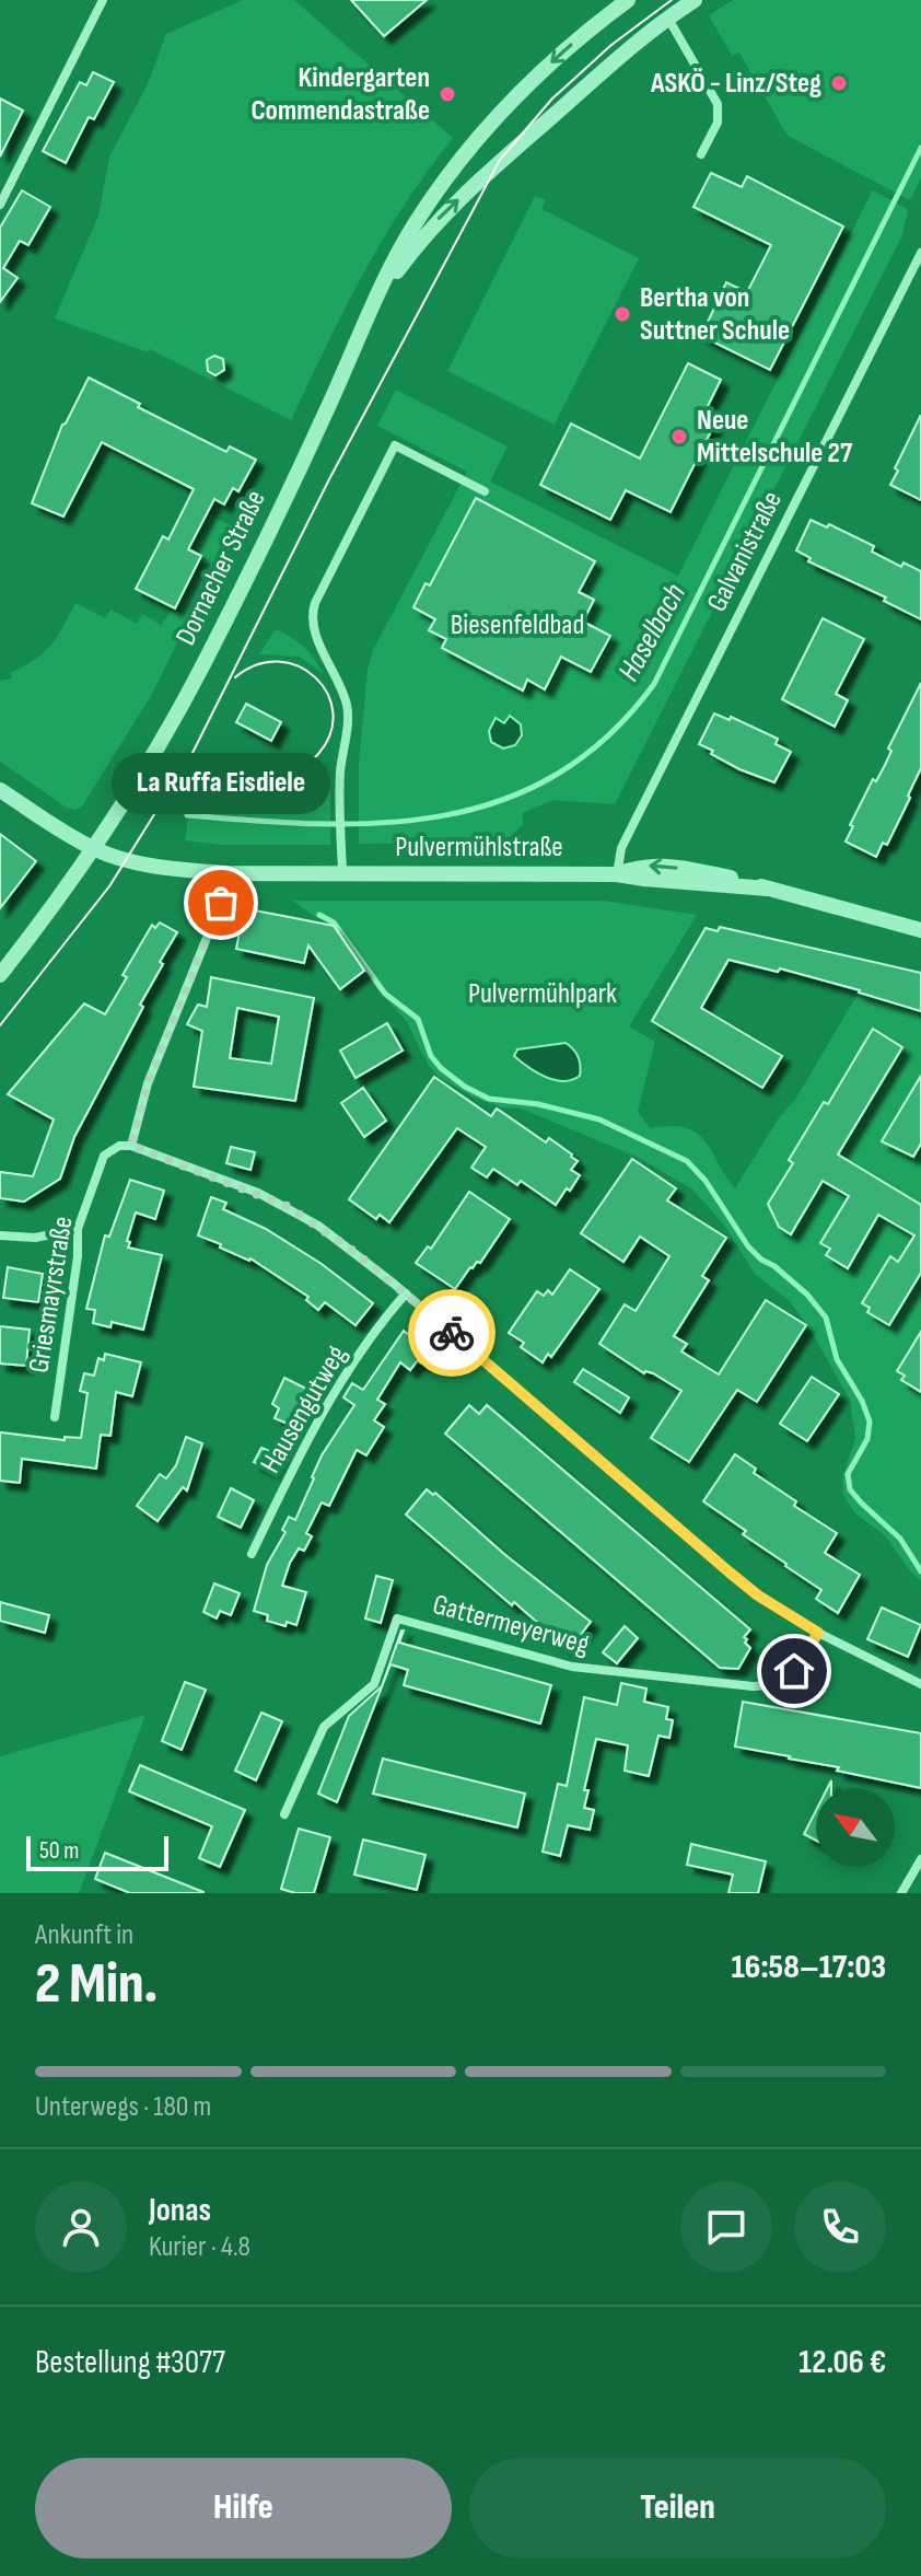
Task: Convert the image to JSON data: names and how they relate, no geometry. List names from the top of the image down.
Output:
{
  "streets": {
    "street": [
      "Galvanistraße",
      "Dornacher Straße",
      "Pulvermühlstraße",
      "Griesmayrstraße",
      "Hausengutweg",
      "Gattermeyerweg"
    ]
  },
  "crossings": [
    ["Galvanistraße", "Pulvermühlstraße"],
    ["Dornacher Straße", "Pulvermühlstraße"]
  ],
  "water": ["Haselbach"],
  "parks": ["Biesenfeldbad", "Pulvermühlpark"],
  "places": [
    "ASKÖ - Linz/Steg",
    "Kindergarten Commendastraße",
    "Bertha von Suttner Schule",
    "Neue Mittelschule 27",
    "La Ruffa Eisdiele"
  ],
  "scale_bar": "50 m",
  "north": "top left",
  "page": {
    "bubble": "La Ruffa Eisdiele",
    "scale": "50 m",
    "heading": ["2 Min.", "Ankunft in", "16:58–17:03"],
    "panel": [
      "Jonas",
      "Kurier · 4.8",
      "Bestellung #3077",
      "12.06 €"
    ],
    "bar": "Unterwegs · 180 m",
    "buttons": ["Hilfe", "Teilen"]
  }
}
